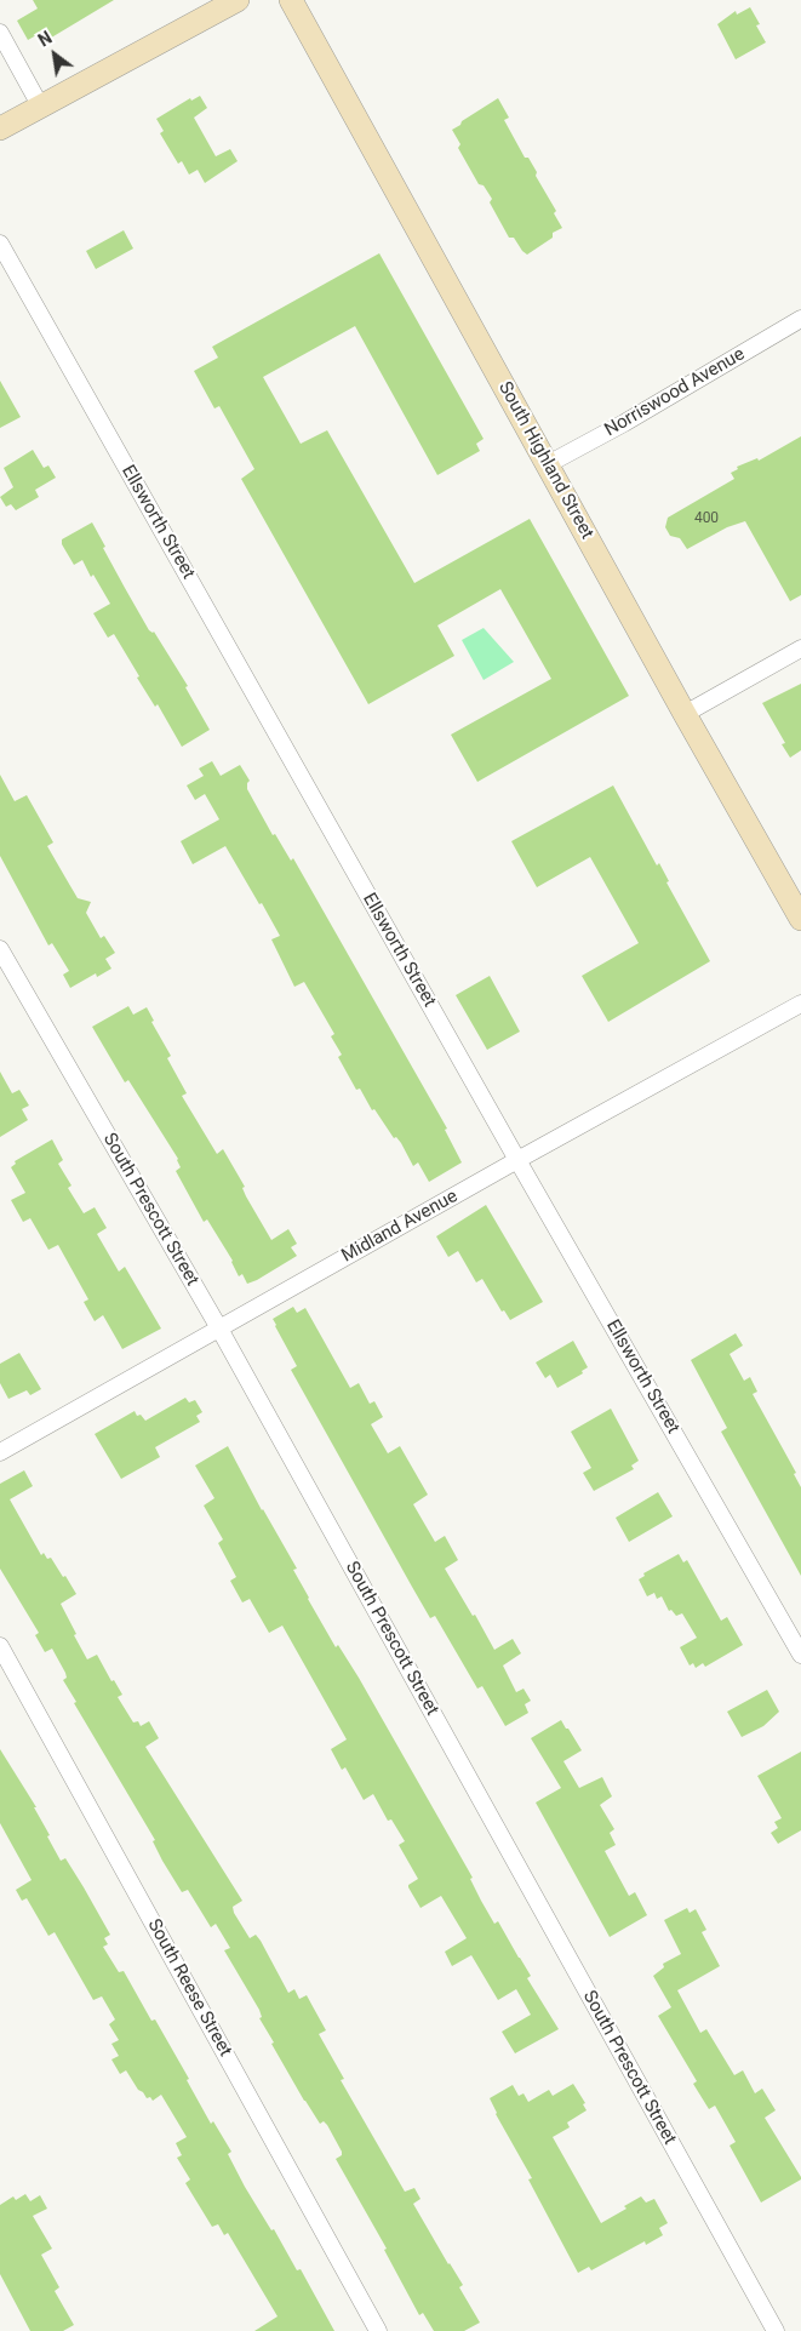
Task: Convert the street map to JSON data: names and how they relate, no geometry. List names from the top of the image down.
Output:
{
  "streets": {
    "main road": ["South Highland Street"],
    "street": [
      "Norriswood Avenue",
      "Ellsworth Street",
      "South Prescott Street",
      "Midland Avenue",
      "South Reese Street"
    ]
  },
  "crossings": [
    ["Norriswood Avenue", "South Highland Street"],
    ["Ellsworth Street", "Midland Avenue"],
    ["South Prescott Street", "Midland Avenue"]
  ],
  "house_numbers": ["400"],
  "north": "top left"
}
